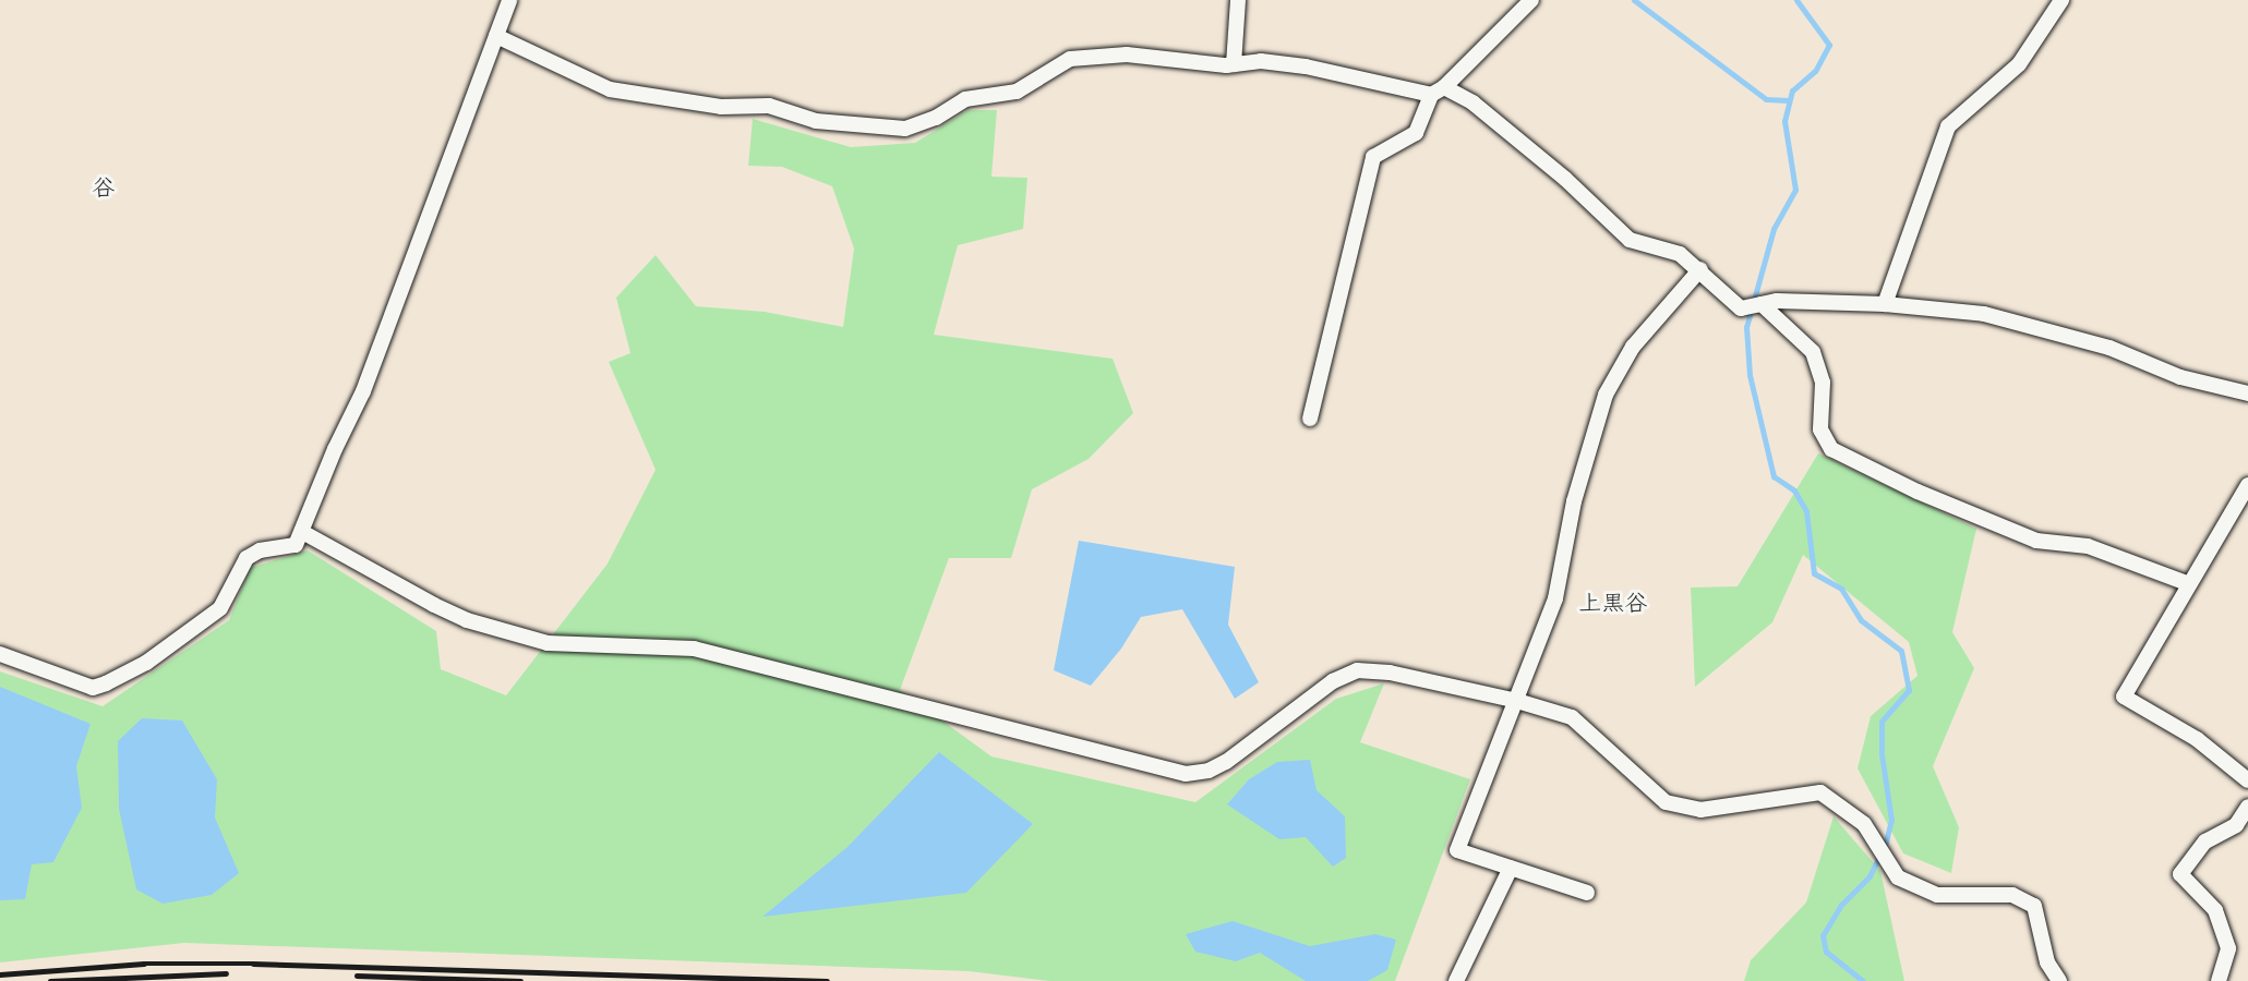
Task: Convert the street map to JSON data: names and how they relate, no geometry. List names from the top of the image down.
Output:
{
  "districts": ["谷", "上黒谷"]
}
